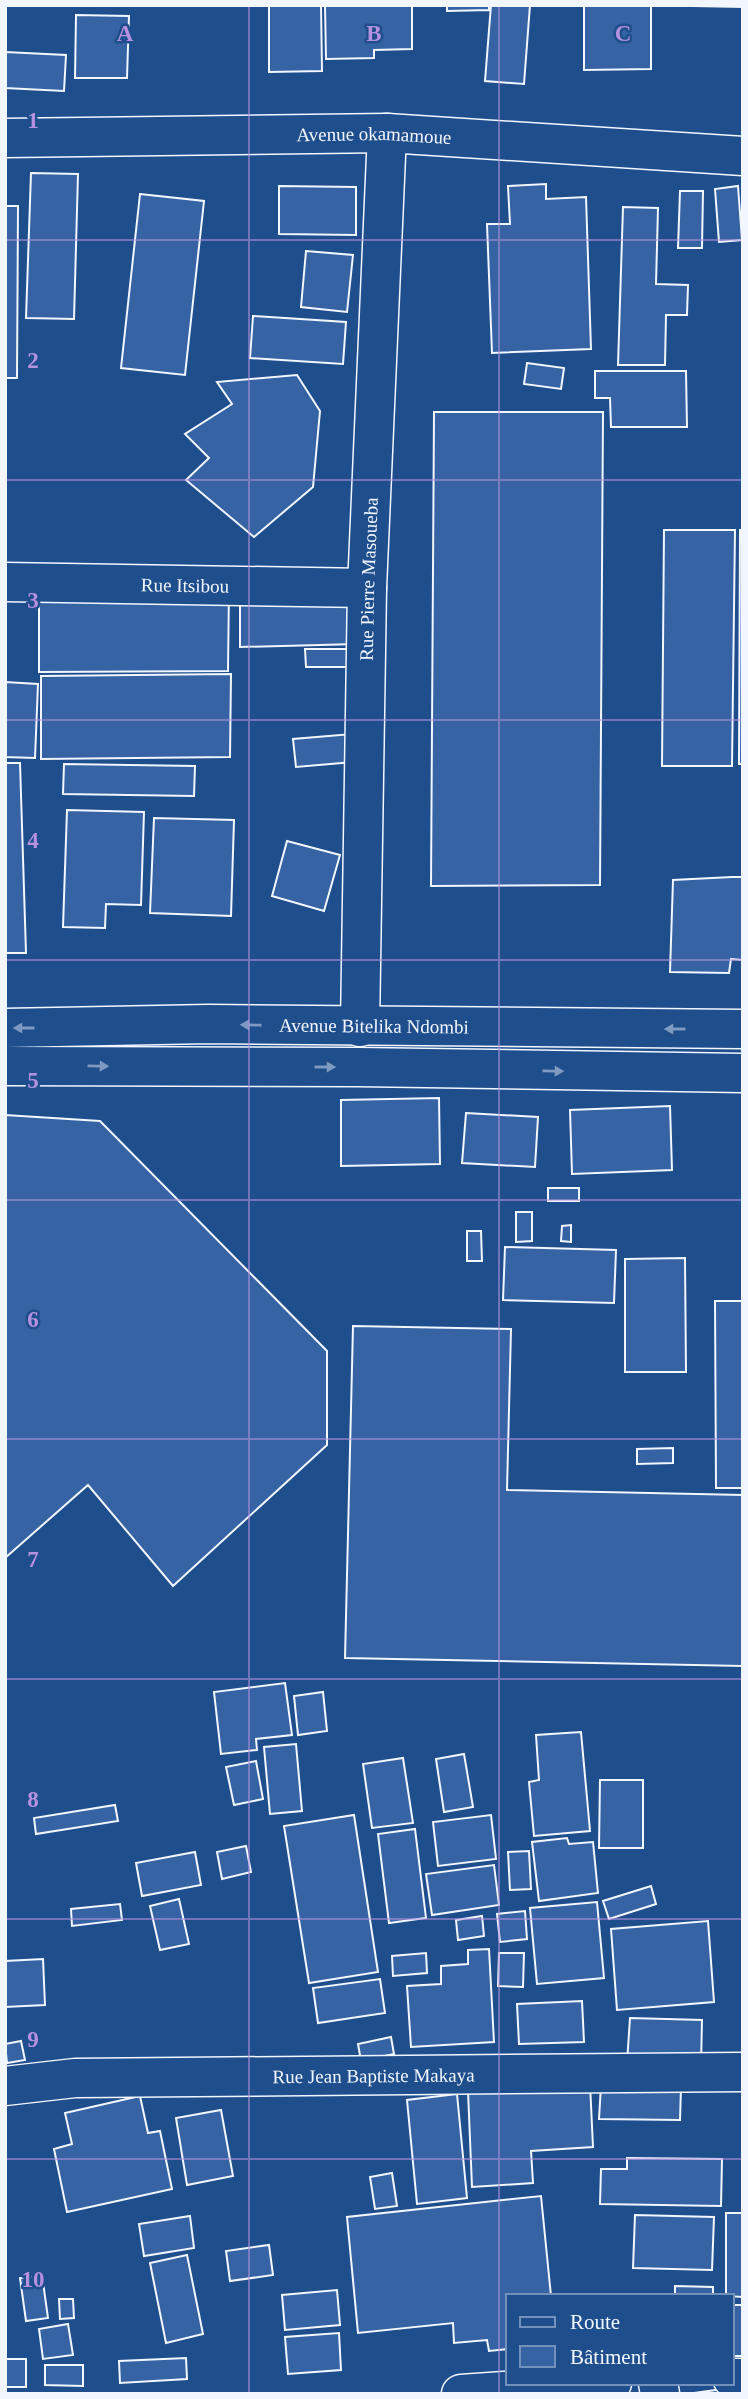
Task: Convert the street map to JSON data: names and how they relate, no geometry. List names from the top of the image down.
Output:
{
  "streets": {
    "main road": [
      "Avenue okamamoue",
      "Rue Pierre Masoueba",
      "Rue Itsibou",
      "Avenue Bitelika Ndombi",
      "Rue Jean Baptiste Makaya"
    ]
  },
  "crossings": [
    ["Avenue okamamoue", "Rue Pierre Masoueba"],
    ["Rue Pierre Masoueba", "Rue Itsibou"],
    ["Rue Pierre Masoueba", "Avenue Bitelika Ndombi"]
  ],
  "legend": ["Route", "Bâtiment"],
  "grid": {
    "columns": ["A", "B", "C"],
    "rows": [
      "1",
      "2",
      "3",
      "4",
      "5",
      "6",
      "7",
      "8",
      "9",
      "10"
    ]
  }
}
